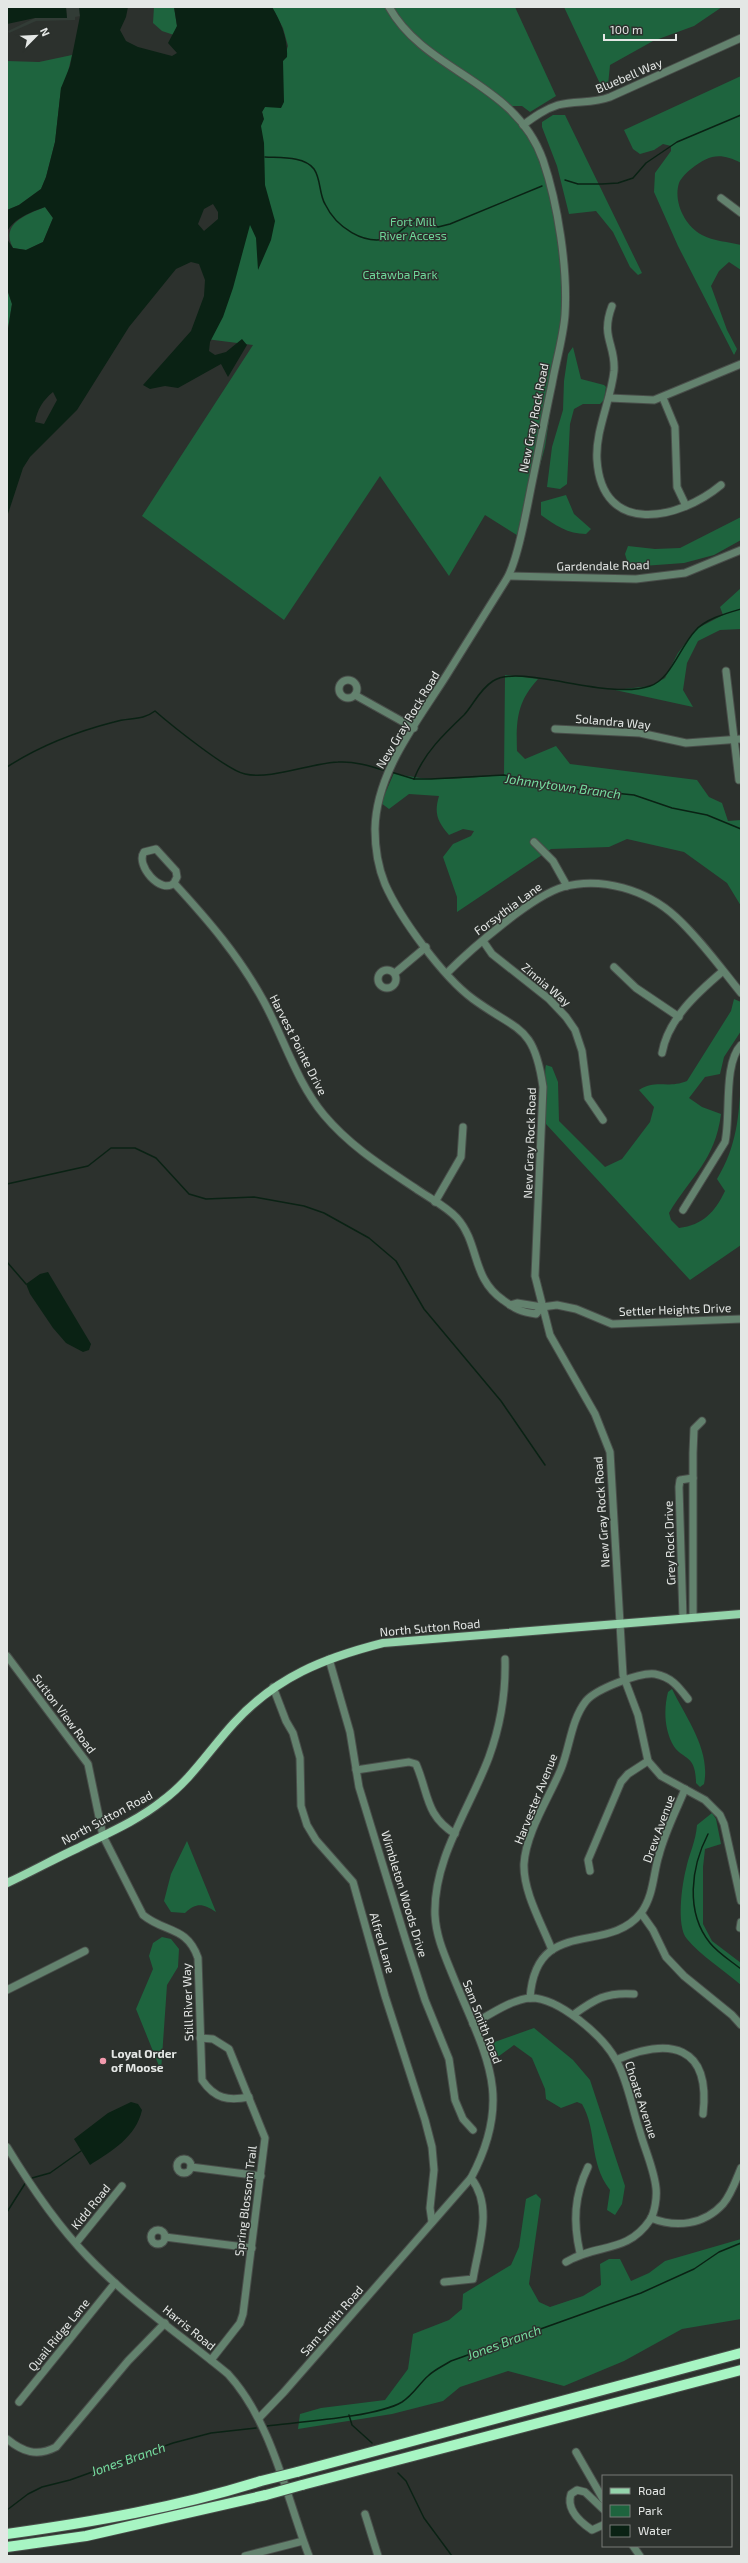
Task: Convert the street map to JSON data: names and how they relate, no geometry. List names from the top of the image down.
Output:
{
  "streets": {
    "main road": ["North Sutton Road"],
    "street": [
      "Bluebell Way",
      "New Gray Rock Road",
      "Gardendale Road",
      "Solandra Way",
      "Forsythia Lane",
      "Zinnia Way",
      "Harvest Pointe Drive",
      "Settler Heights Drive",
      "Grey Rock Drive",
      "Sutton View Road",
      "Harvester Avenue",
      "Drew Avenue",
      "Wimbleton Woods Drive",
      "Alfred Lane",
      "Still River Way",
      "Sam Smith Road",
      "Choate Avenue",
      "Spring Blossom Trail",
      "Kidd Road",
      "Harris Road",
      "Quail Ridge Lane"
    ]
  },
  "crossings": [
    ["Bluebell Way", "New Gray Rock Road"],
    ["New Gray Rock Road", "Gardendale Road"],
    ["New Gray Rock Road", "Forsythia Lane"],
    ["New Gray Rock Road", "Settler Heights Drive"],
    ["New Gray Rock Road", "North Sutton Road"],
    ["New Gray Rock Road", "Harvester Avenue"],
    ["Forsythia Lane", "Zinnia Way"],
    ["Harvest Pointe Drive", "Settler Heights Drive"],
    ["Grey Rock Drive", "North Sutton Road"],
    ["North Sutton Road", "Sutton View Road"],
    ["North Sutton Road", "Wimbleton Woods Drive"],
    ["North Sutton Road", "Alfred Lane"],
    ["North Sutton Road", "Still River Way"],
    ["Sutton View Road", "Still River Way"],
    ["Harvester Avenue", "Drew Avenue"],
    ["Drew Avenue", "Choate Avenue"],
    ["Alfred Lane", "Sam Smith Road"],
    ["Still River Way", "Spring Blossom Trail"],
    ["Sam Smith Road", "Harris Road"],
    ["Spring Blossom Trail", "Harris Road"],
    ["Kidd Road", "Harris Road"],
    ["Harris Road", "Quail Ridge Lane"]
  ],
  "water": ["Johnnytown Branch", "Jones Branch"],
  "parks": ["Fort Mill River Access", "Catawba Park"],
  "places": ["Loyal Order of Moose"],
  "legend": ["Road", "Park", "Water"],
  "scale_bar": "100 m",
  "north": "top right"
}
